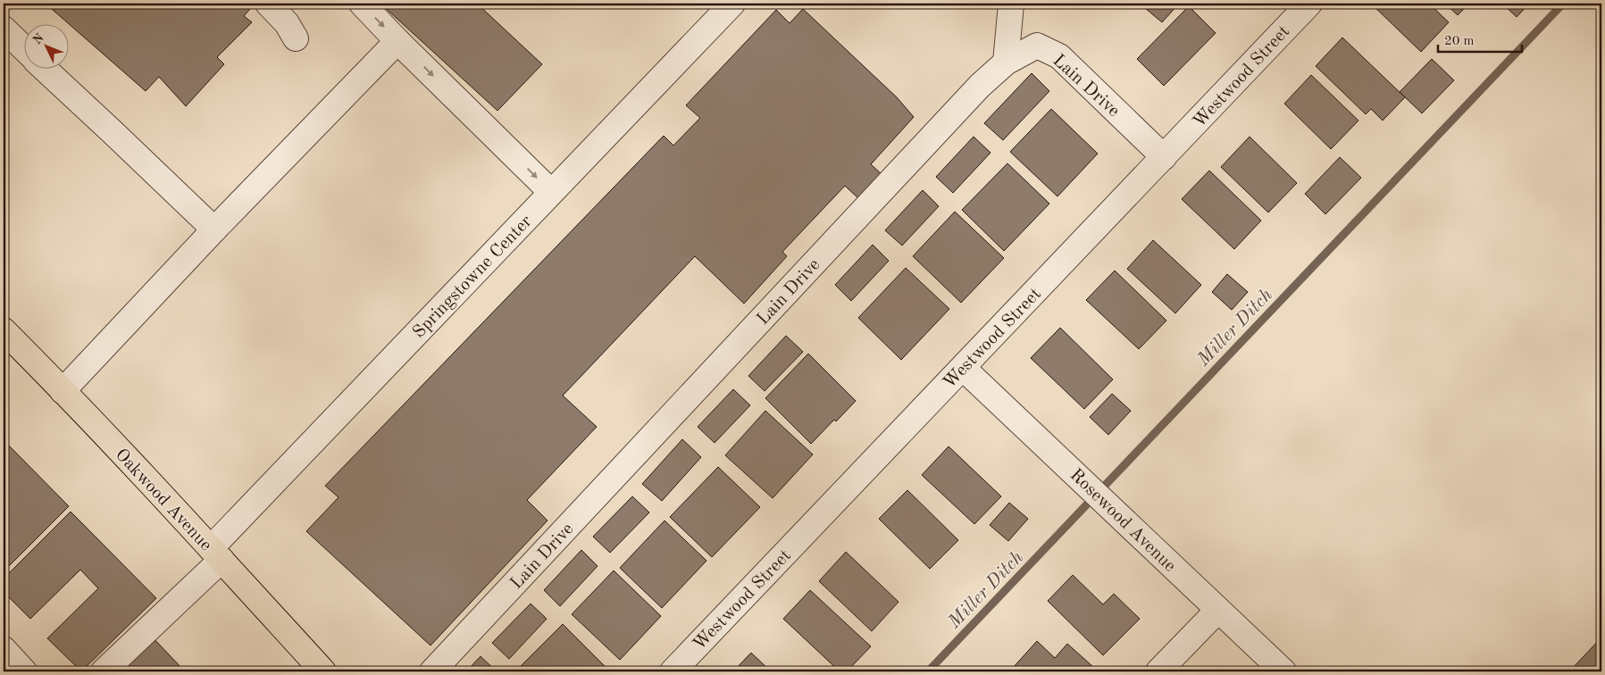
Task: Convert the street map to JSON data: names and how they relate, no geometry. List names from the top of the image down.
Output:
{
  "streets": {
    "main road": ["Oakwood Avenue"],
    "street": [
      "Westwood Street",
      "Lain Drive",
      "Springstowne Center",
      "Rosewood Avenue"
    ]
  },
  "crossings": [
    ["Westwood Street", "Lain Drive"],
    ["Westwood Street", "Rosewood Avenue"],
    ["Springstowne Center", "Oakwood Avenue"]
  ],
  "water": ["Miller Ditch"],
  "scale_bar": "20 m",
  "north": "top left"
}
